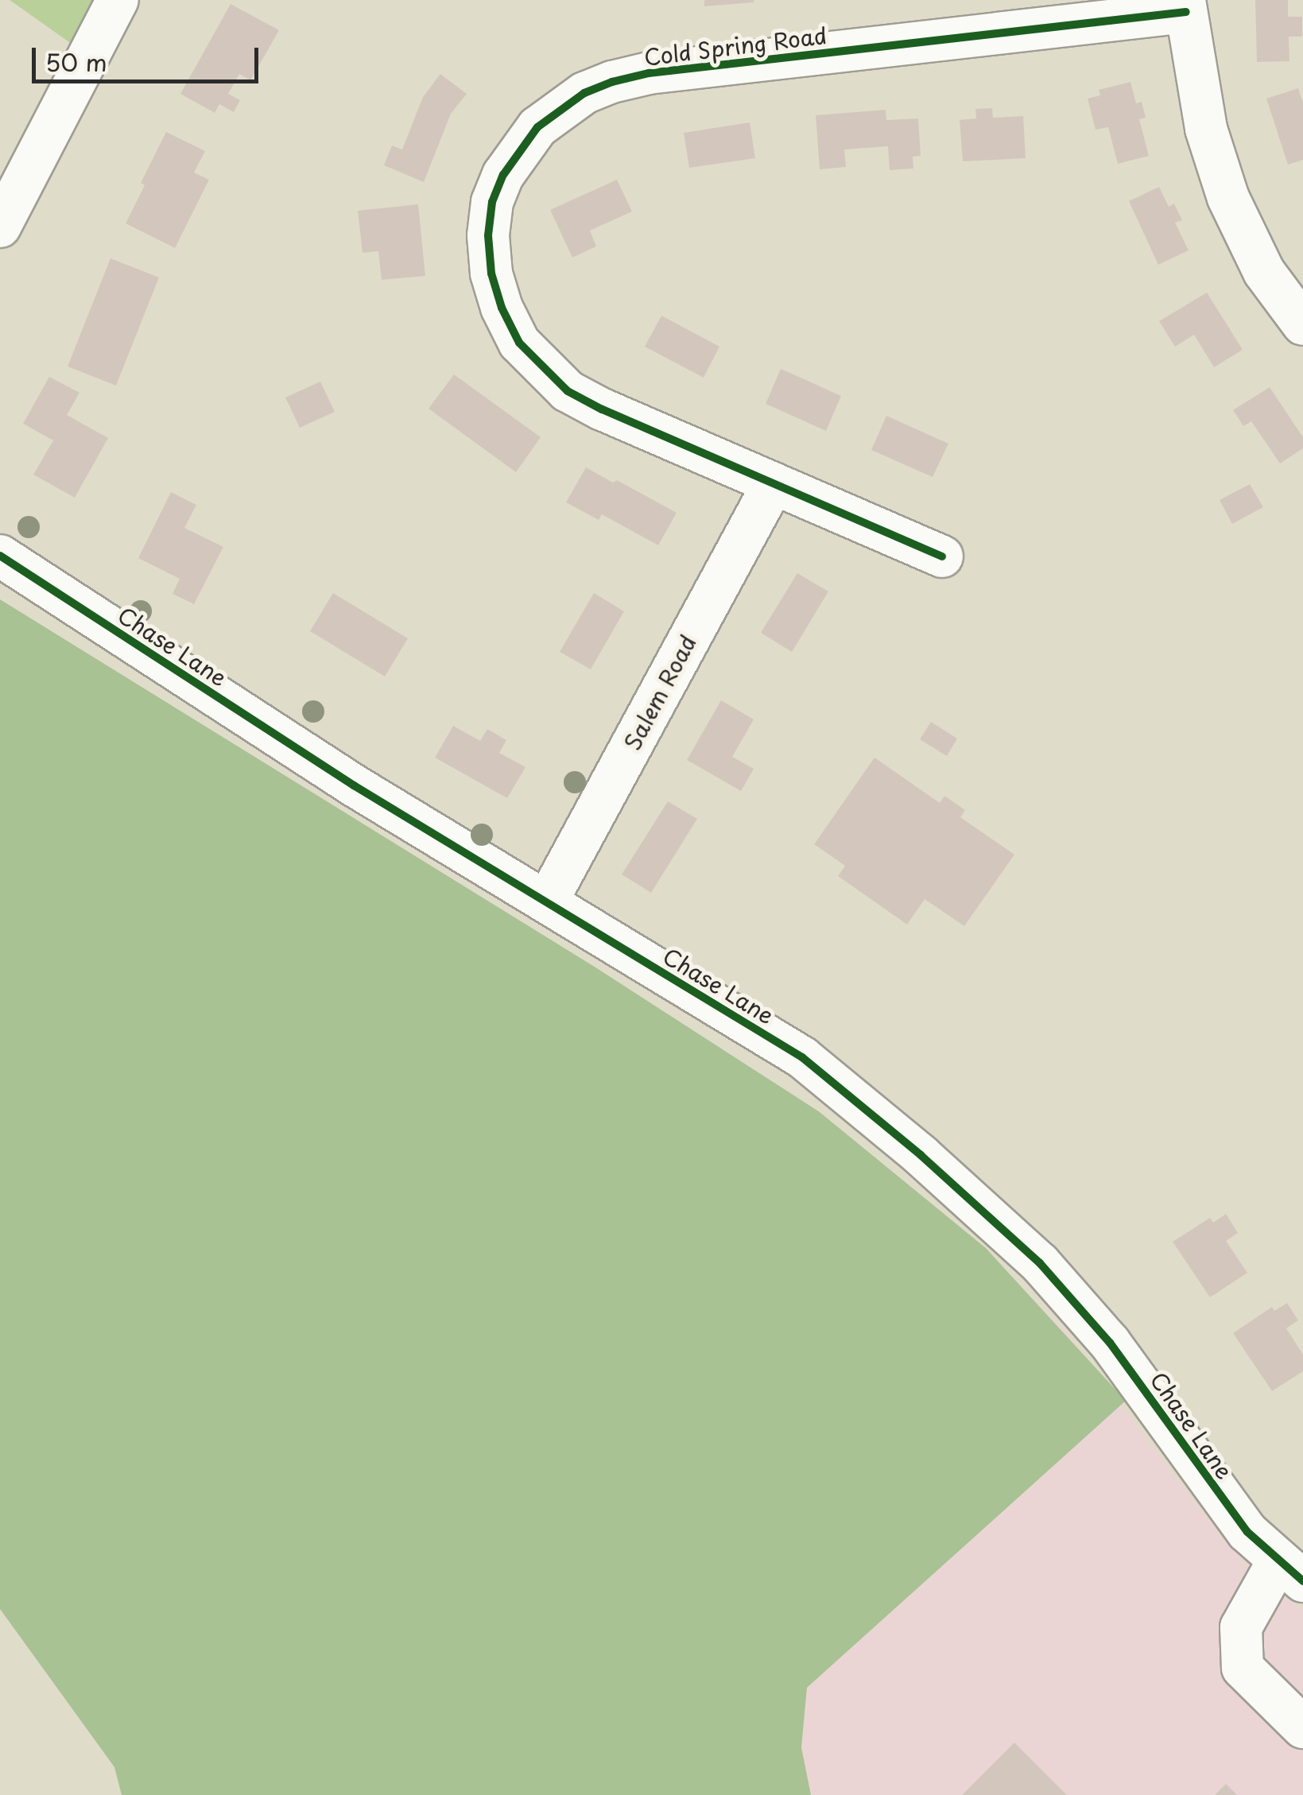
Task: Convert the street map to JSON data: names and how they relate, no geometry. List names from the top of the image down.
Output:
{
  "streets": {
    "street": ["Cold Spring Road", "Chase Lane", "Salem Road"]
  },
  "crossings": [
    ["Cold Spring Road", "Salem Road"],
    ["Chase Lane", "Salem Road"]
  ],
  "scale_bar": "50 m"
}
